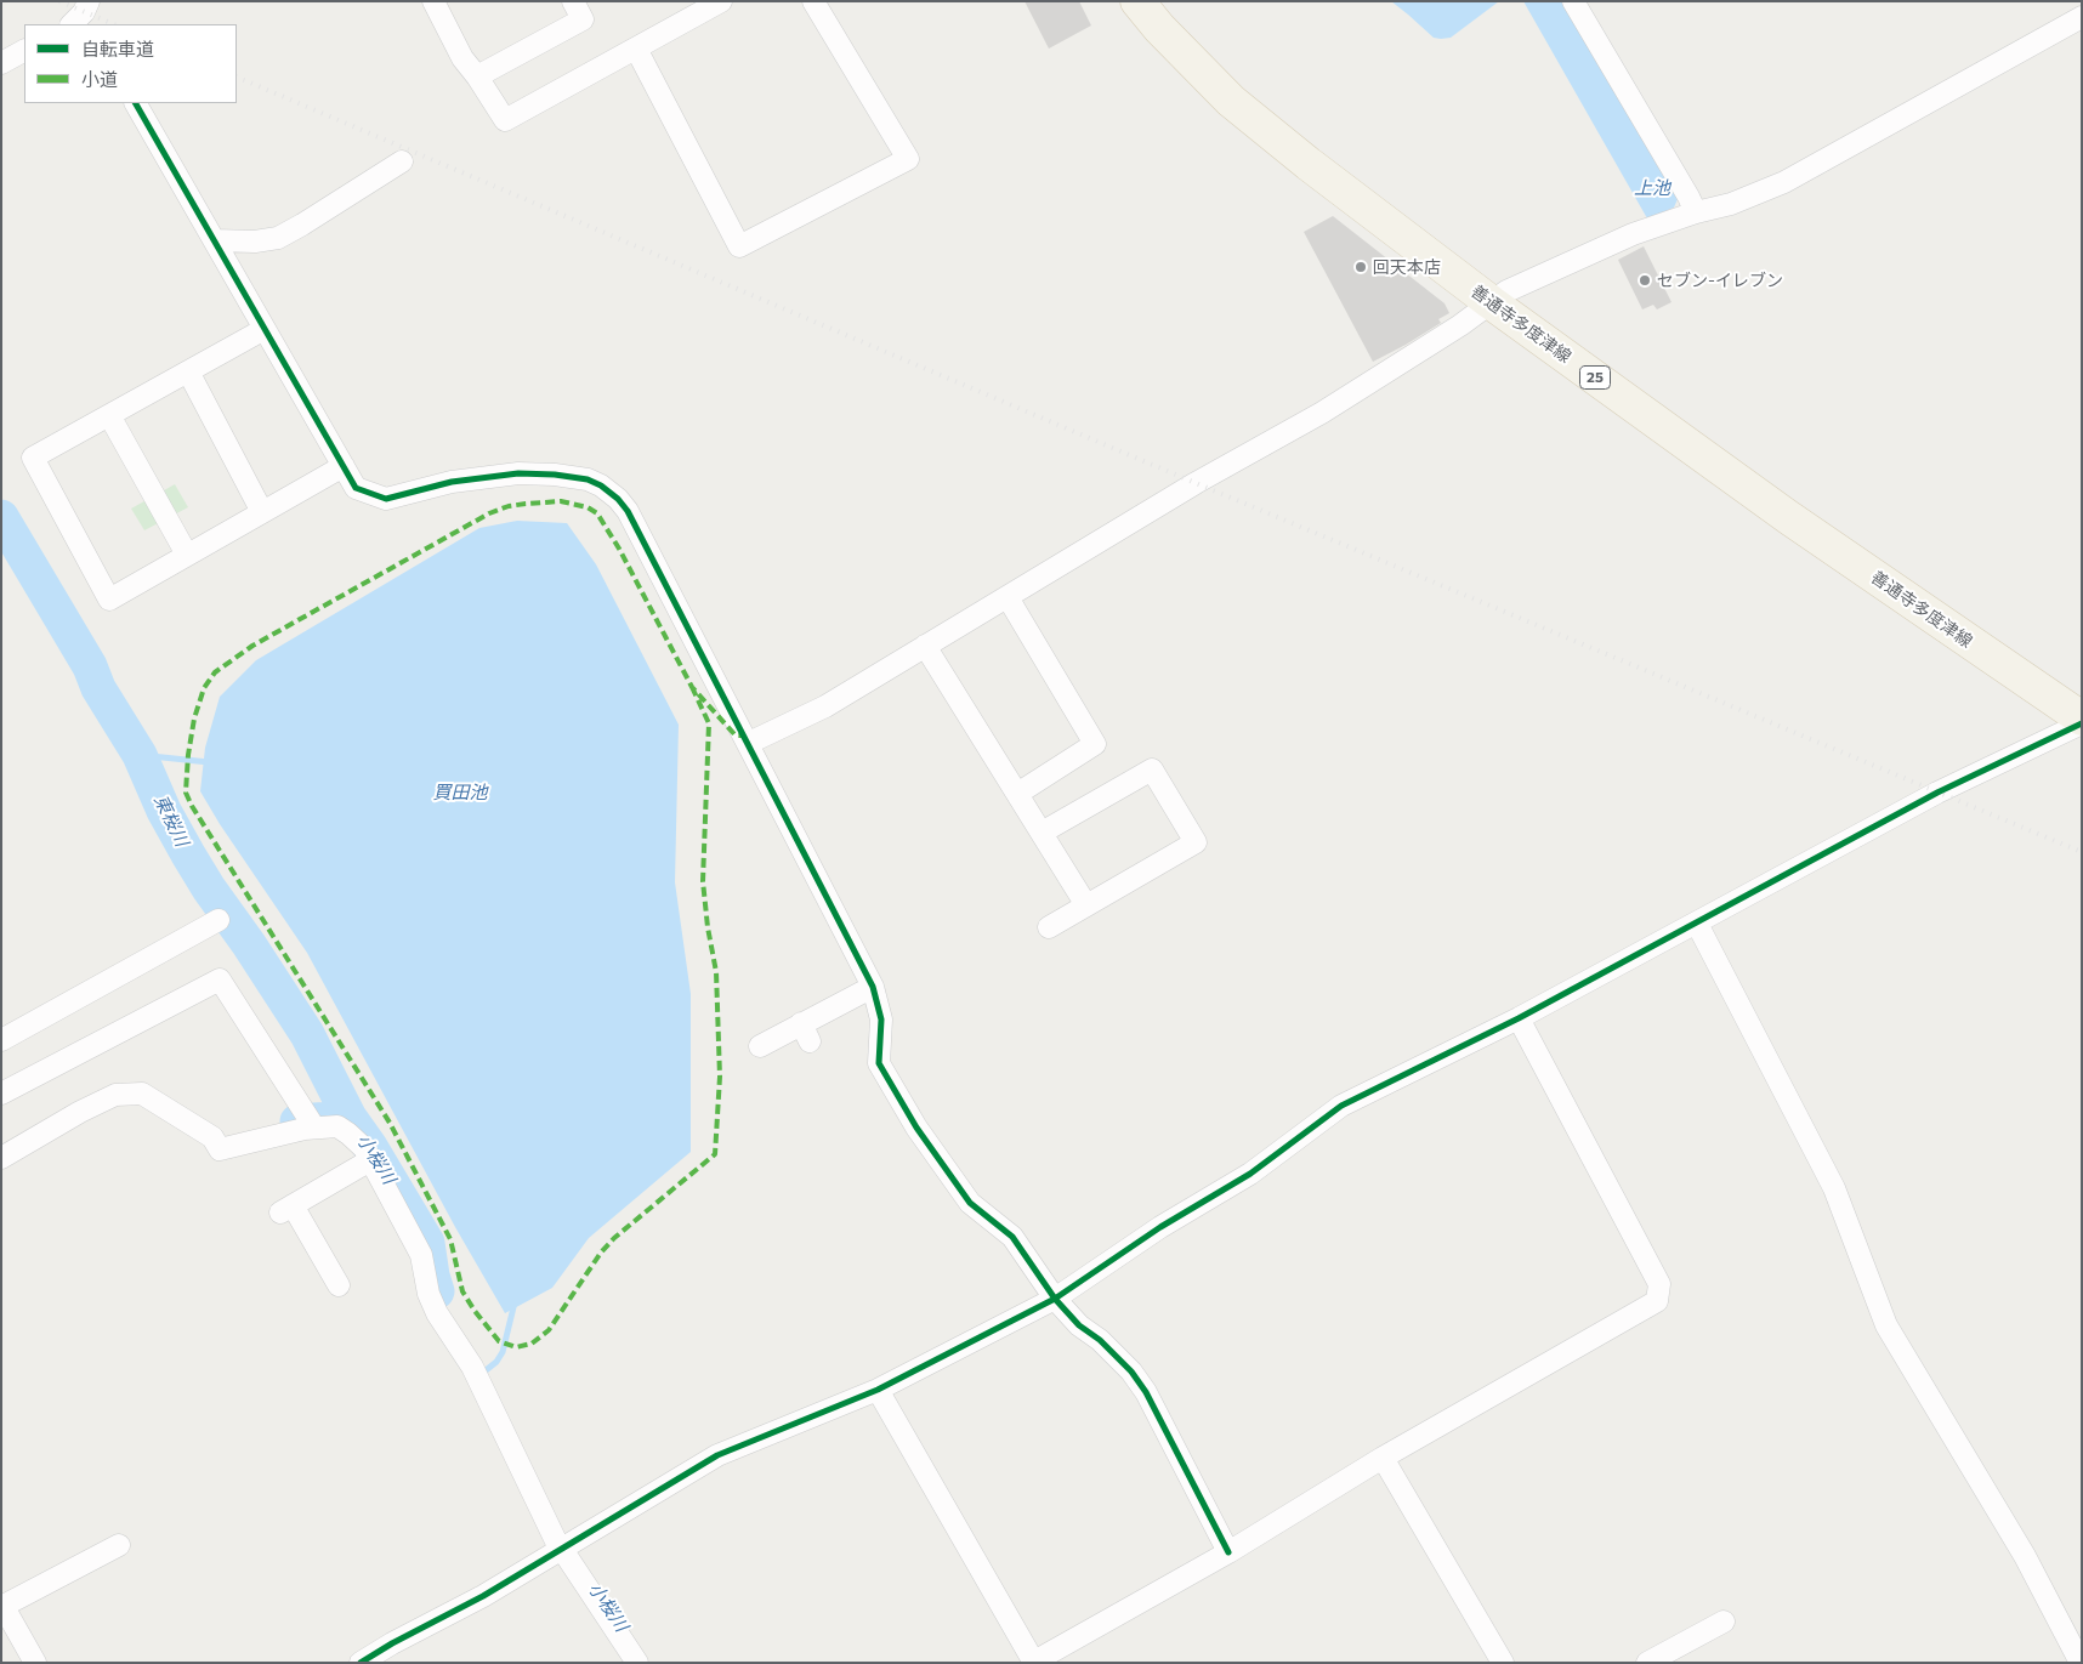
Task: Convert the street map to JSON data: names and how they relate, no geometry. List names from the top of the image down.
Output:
{
  "streets": {
    "main road": ["善通寺多度津線", "25"]
  },
  "water": [
    "上池",
    "買田池",
    "東桜川",
    "小桜川"
  ],
  "places": ["回天本店", "セブン-イレブン"],
  "legend": ["自転車道", "小道"]
}
